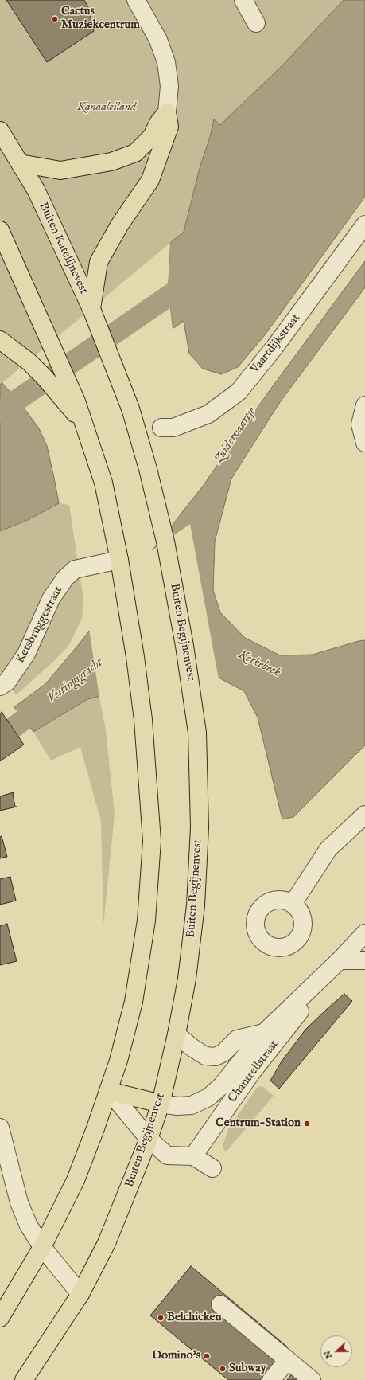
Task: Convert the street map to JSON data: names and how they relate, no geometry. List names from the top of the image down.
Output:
{
  "streets": {
    "main road": ["Buiten Katelijnevest", "Buiten Begijnenvest"],
    "street": ["Vaartdijkstraat", "Ketsbruggestraat", "Chantrellstraat"]
  },
  "crossings": [
    ["Buiten Katelijnevest", "Buiten Begijnenvest"],
    ["Buiten Begijnenvest", "Chantrellstraat"]
  ],
  "water": ["Zuidervaartje", "Kerkebeek", "Vestingsgracht"],
  "parks": ["Kanaaleiland"],
  "places": [
    "Cactus Muziekcentrum",
    "Centrum-Station",
    "Belchicken",
    "Domino's",
    "Subway"
  ],
  "north": "left"
}
